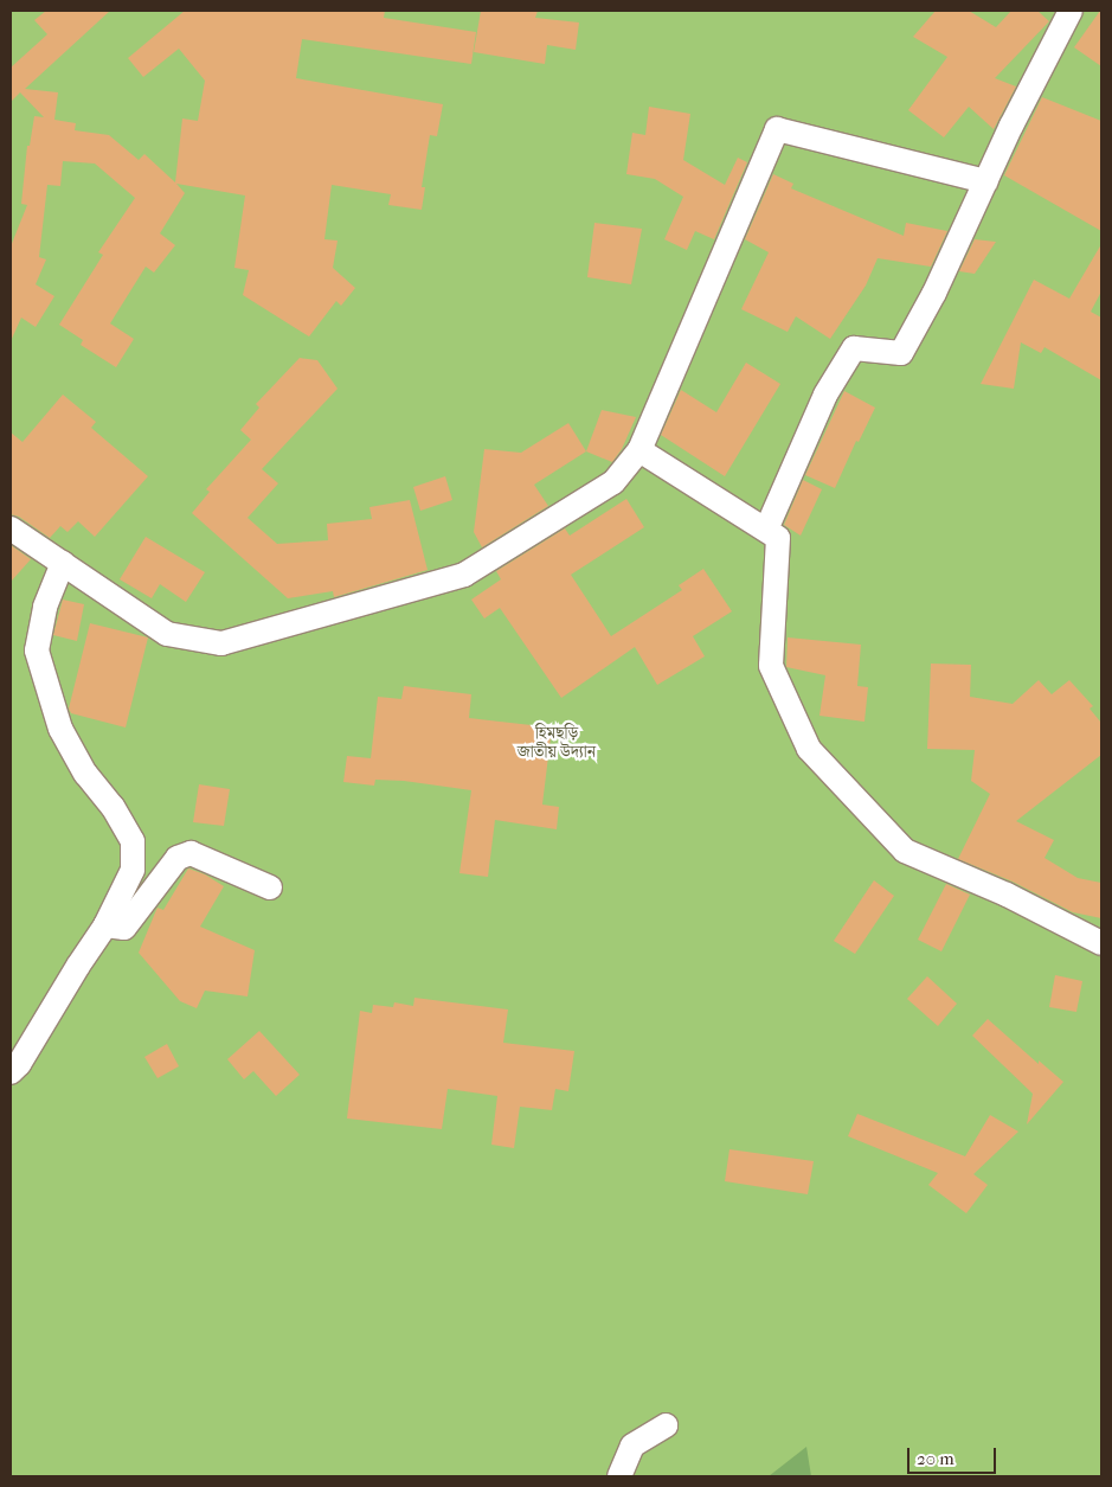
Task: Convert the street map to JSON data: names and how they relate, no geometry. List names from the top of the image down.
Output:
{
  "parks": ["হিমছড়ি জাতীয় উদ্যান"],
  "scale_bar": "20 m"
}
